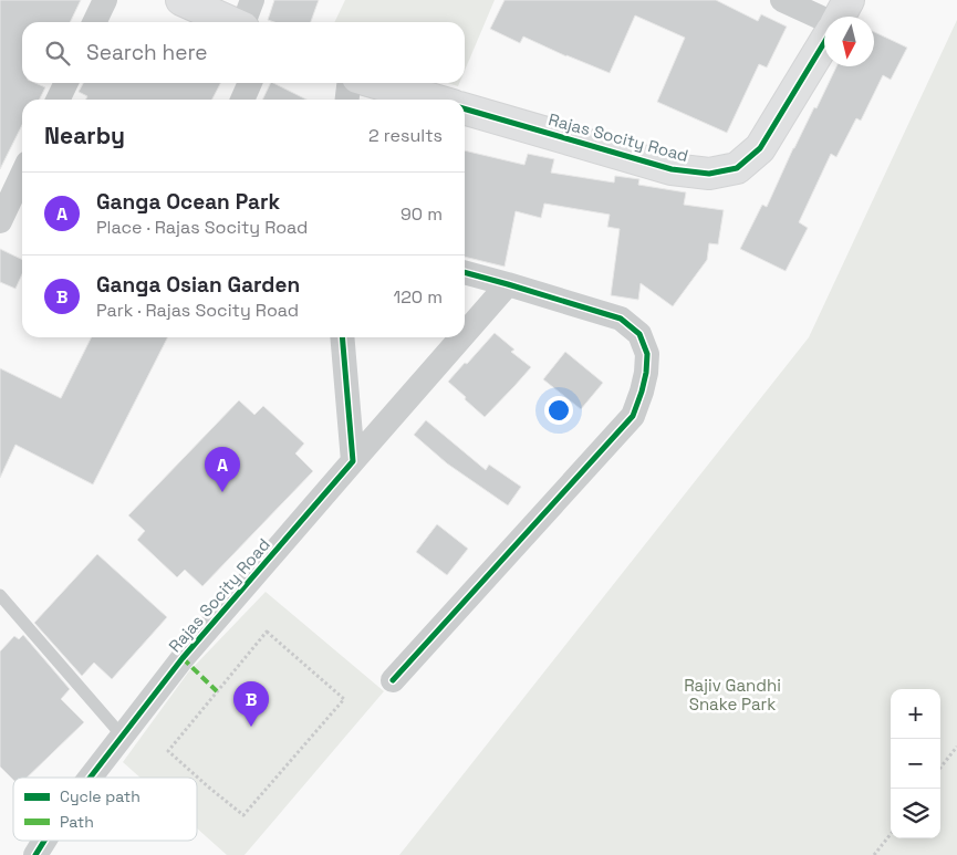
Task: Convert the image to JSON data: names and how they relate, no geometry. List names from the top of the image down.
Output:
{
  "streets": {
    "street": ["Rajas Socity Road"]
  },
  "parks": ["Rajiv Gandhi Snake Park"],
  "legend": ["Cycle path", "Path"],
  "north": "bottom",
  "page": {
    "search": "Search here",
    "heading": ["Nearby", "2 results"],
    "list": [
      {
        "mark": "A",
        "name": "Ganga Ocean Park",
        "note": "Place · Rajas Socity Road",
        "value": "90 m"
      },
      {
        "mark": "B",
        "name": "Ganga Osian Garden",
        "note": "Park · Rajas Socity Road",
        "value": "120 m"
      }
    ],
    "pins": ["A", "B"],
    "map_buttons": ["+", "−"]
  }
}
